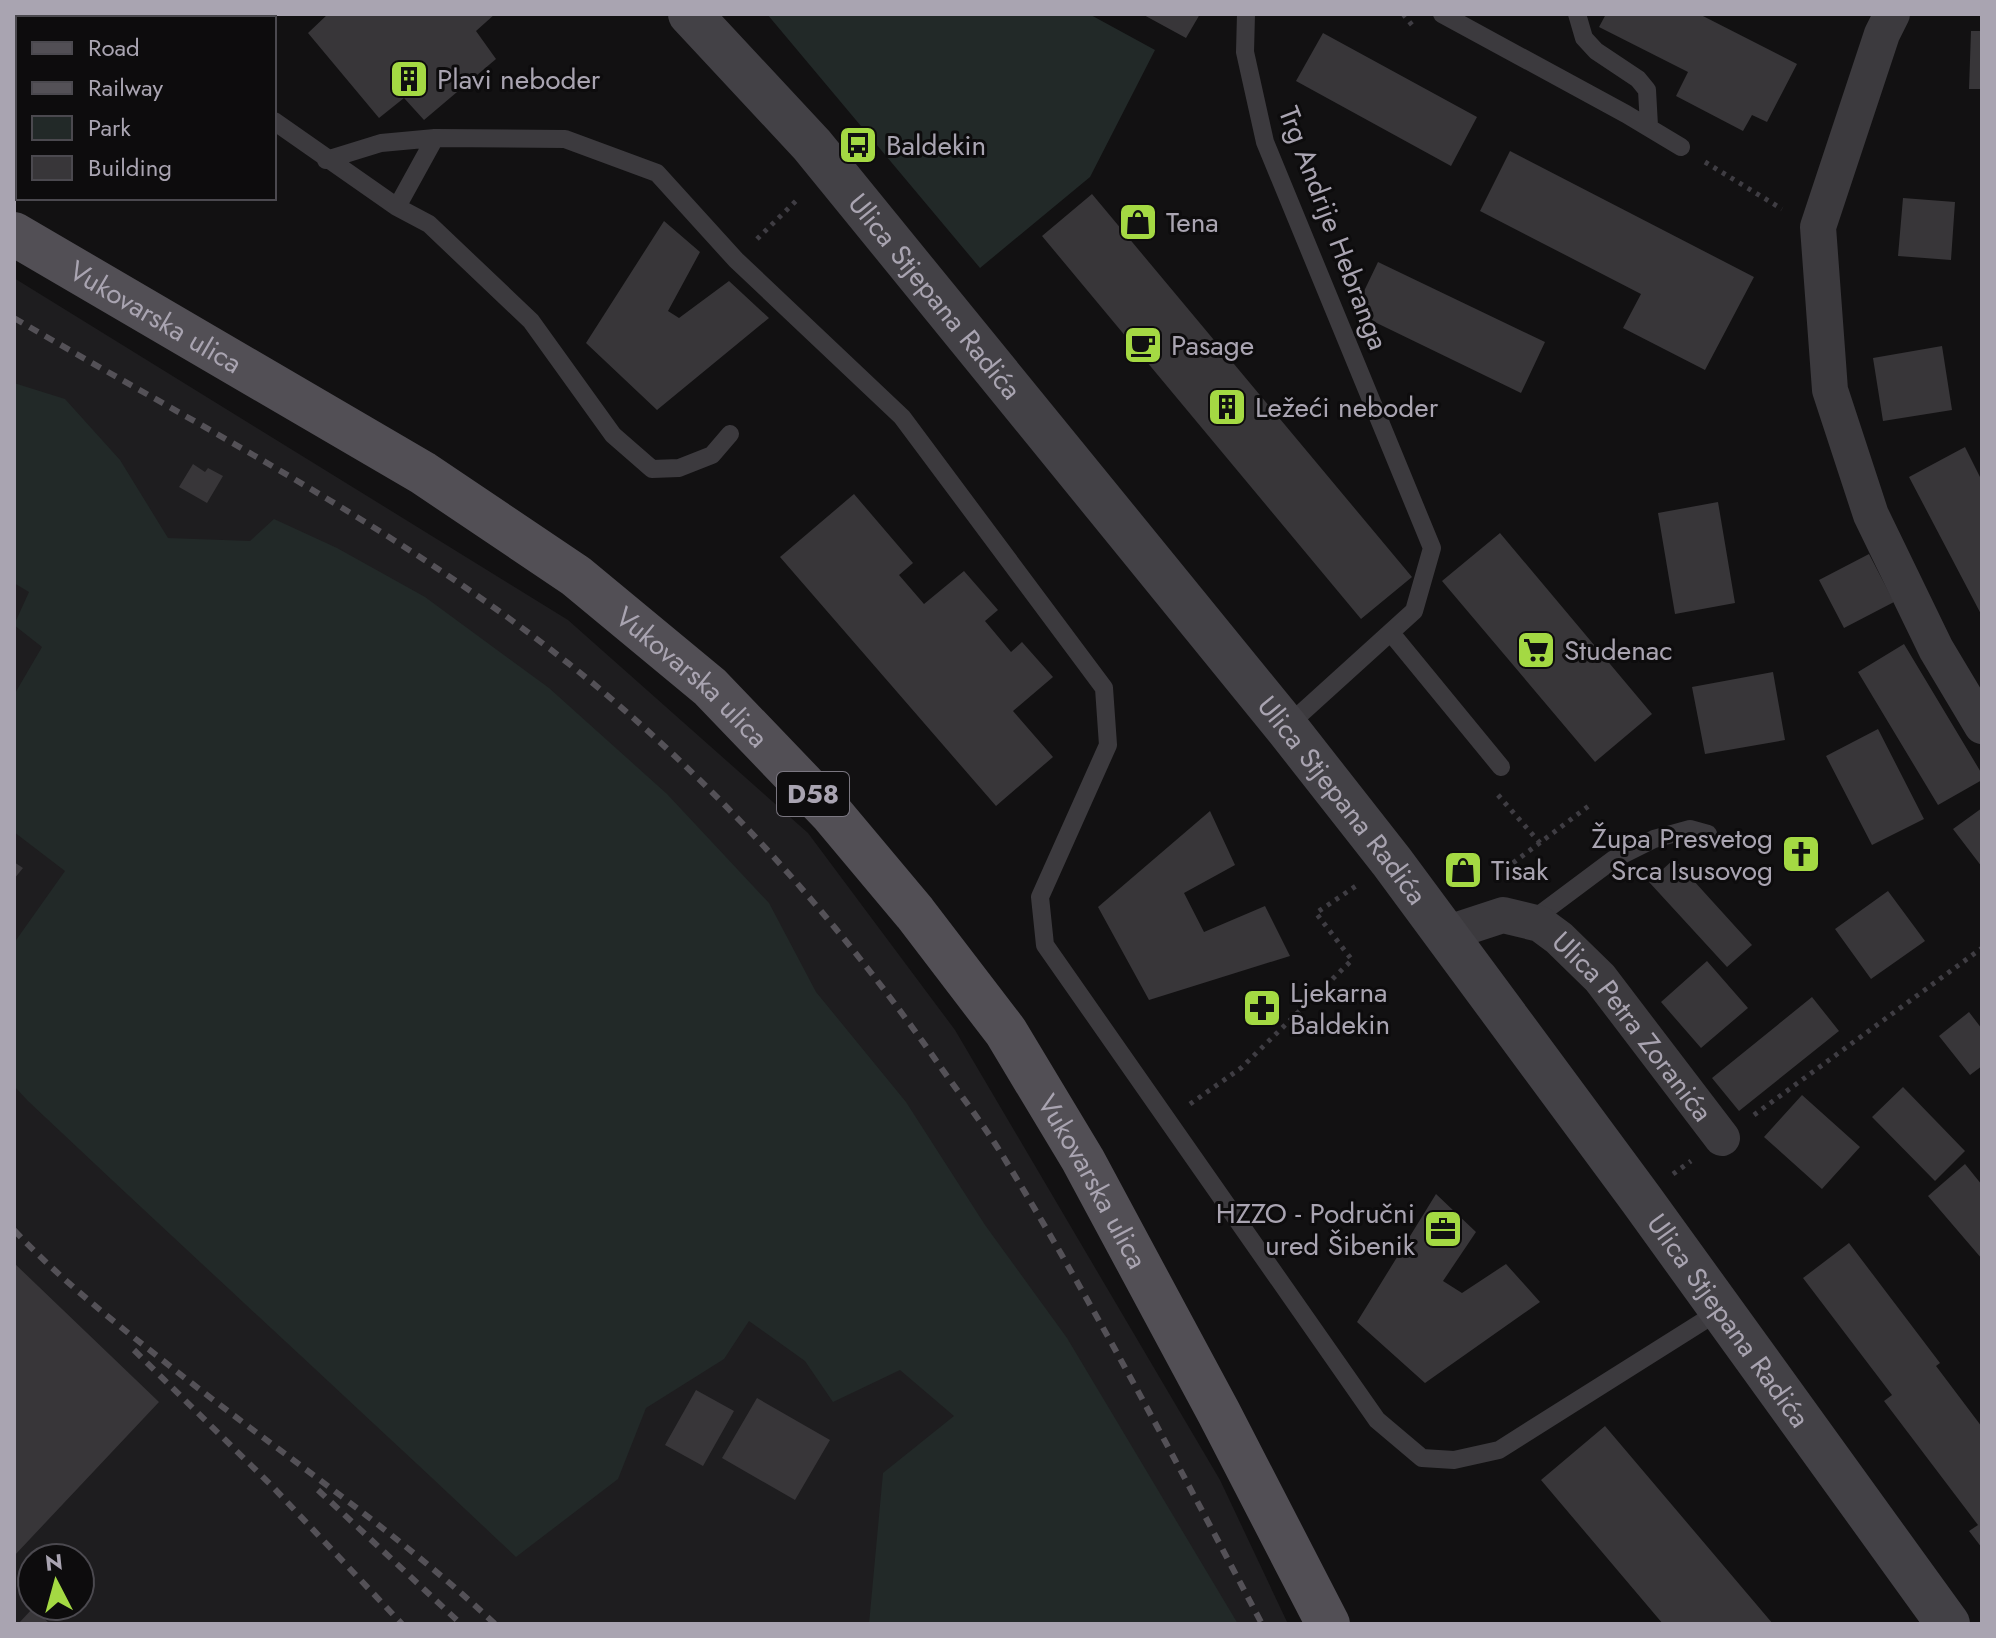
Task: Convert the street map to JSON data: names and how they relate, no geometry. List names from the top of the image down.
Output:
{
  "streets": {
    "main road": ["Ulica Stjepana Radića", "Vukovarska ulica", "D58"],
    "street": ["Ulica Petra Zoranića"],
    "lane": ["Trg Andrije Hebranga"]
  },
  "crossings": [
    ["Trg Andrije Hebranga", "Ulica Stjepana Radića"],
    ["Ulica Stjepana Radića", "Ulica Petra Zoranića"]
  ],
  "places": {
    "building": ["Plavi neboder", "Ležeći neboder"],
    "bus stop": ["Baldekin"],
    "shop": ["Tena", "Tisak"],
    "cafe": ["Pasage"],
    "supermarket": ["Studenac"],
    "church": ["Župa Presvetog Srca Isusovog"],
    "pharmacy": ["Ljekarna Baldekin"],
    "office": ["HZZO - Područni ured Šibenik"]
  },
  "legend": [
    "Road",
    "Railway",
    "Park",
    "Building"
  ],
  "north": "top"
}
